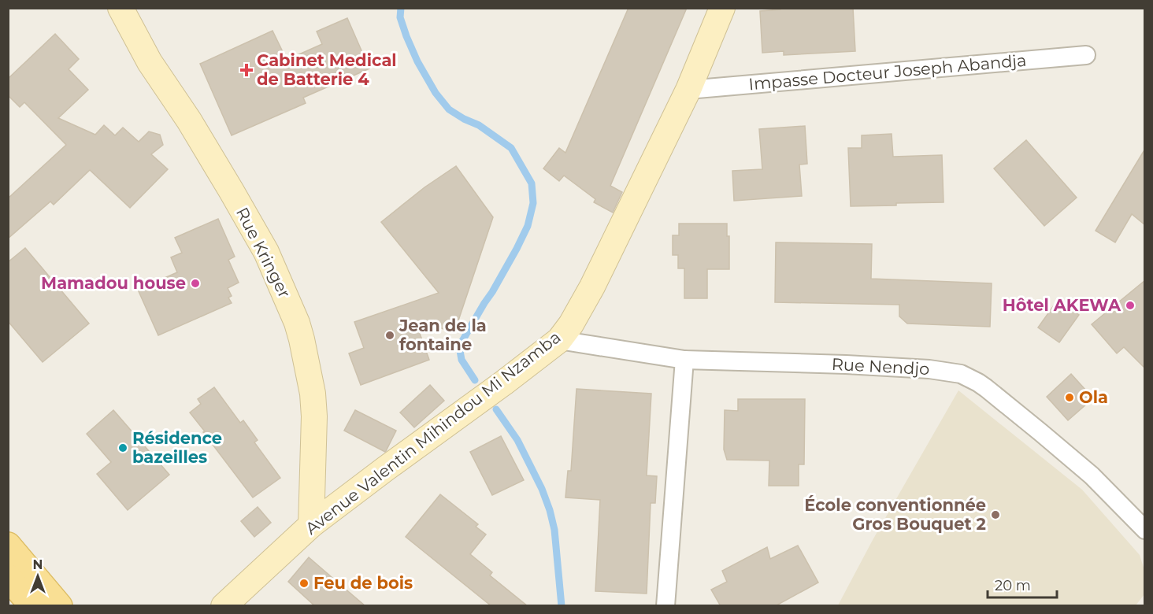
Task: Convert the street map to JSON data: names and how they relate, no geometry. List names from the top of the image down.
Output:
{
  "streets": {
    "street": [
      "Impasse Docteur Joseph Abandja",
      "Rue Kringer",
      "Rue Nendjo",
      "Avenue Valentin Mihindou Mi Nzamba"
    ]
  },
  "crossings": [
    ["Impasse Docteur Joseph Abandja", "Avenue Valentin Mihindou Mi Nzamba"],
    ["Rue Kringer", "Avenue Valentin Mihindou Mi Nzamba"],
    ["Rue Nendjo", "Avenue Valentin Mihindou Mi Nzamba"]
  ],
  "places": {
    "health": ["Cabinet Medical de Batterie 4"],
    "other": [
      "Mamadou house",
      "Hôtel AKEWA",
      "Jean de la fontaine",
      "Ola",
      "Résidence bazeilles",
      "École conventionnée Gros Bouquet 2",
      "Feu de bois"
    ]
  },
  "scale_bar": "20 m",
  "north": "top"
}
